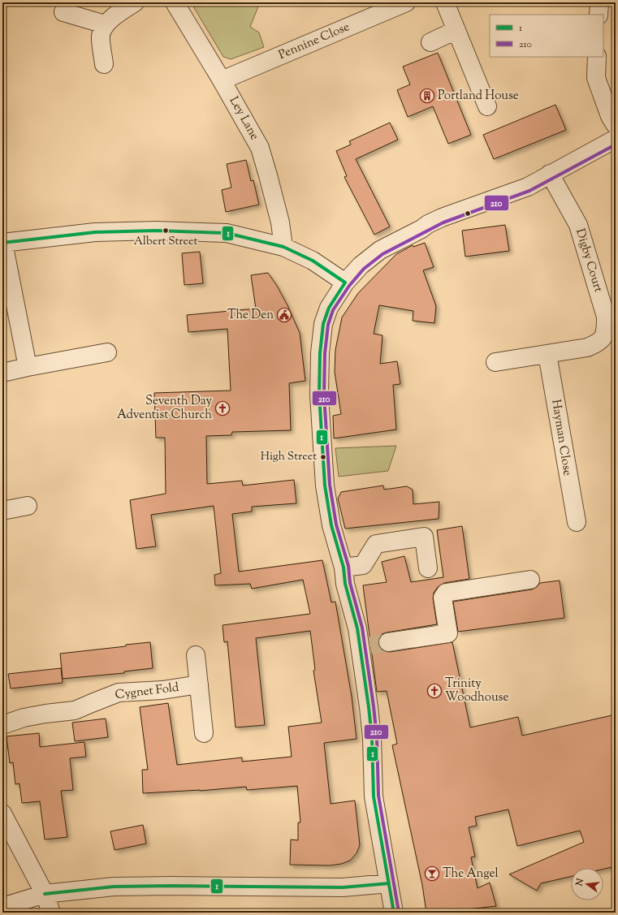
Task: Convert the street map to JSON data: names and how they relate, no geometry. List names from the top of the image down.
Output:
{
  "streets": {
    "street": [
      "Pennine Close",
      "Ley Lane",
      "Digby Court",
      "Hayman Close",
      "Cygnet Fold"
    ]
  },
  "crossings": [
    ["Pennine Close", "Ley Lane"],
    ["Digby Court", "Hayman Close"]
  ],
  "places": {
    "building": ["Portland House"],
    "other": ["Albert Street", "High Street"],
    "public building": ["The Den"],
    "church": ["Seventh Day Adventist Church", "Trinity Woodhouse"],
    "bar": ["The Angel"]
  },
  "lines": ["transit line 210", "transit line 1"],
  "legend": ["1", "210"],
  "north": "left"
}
